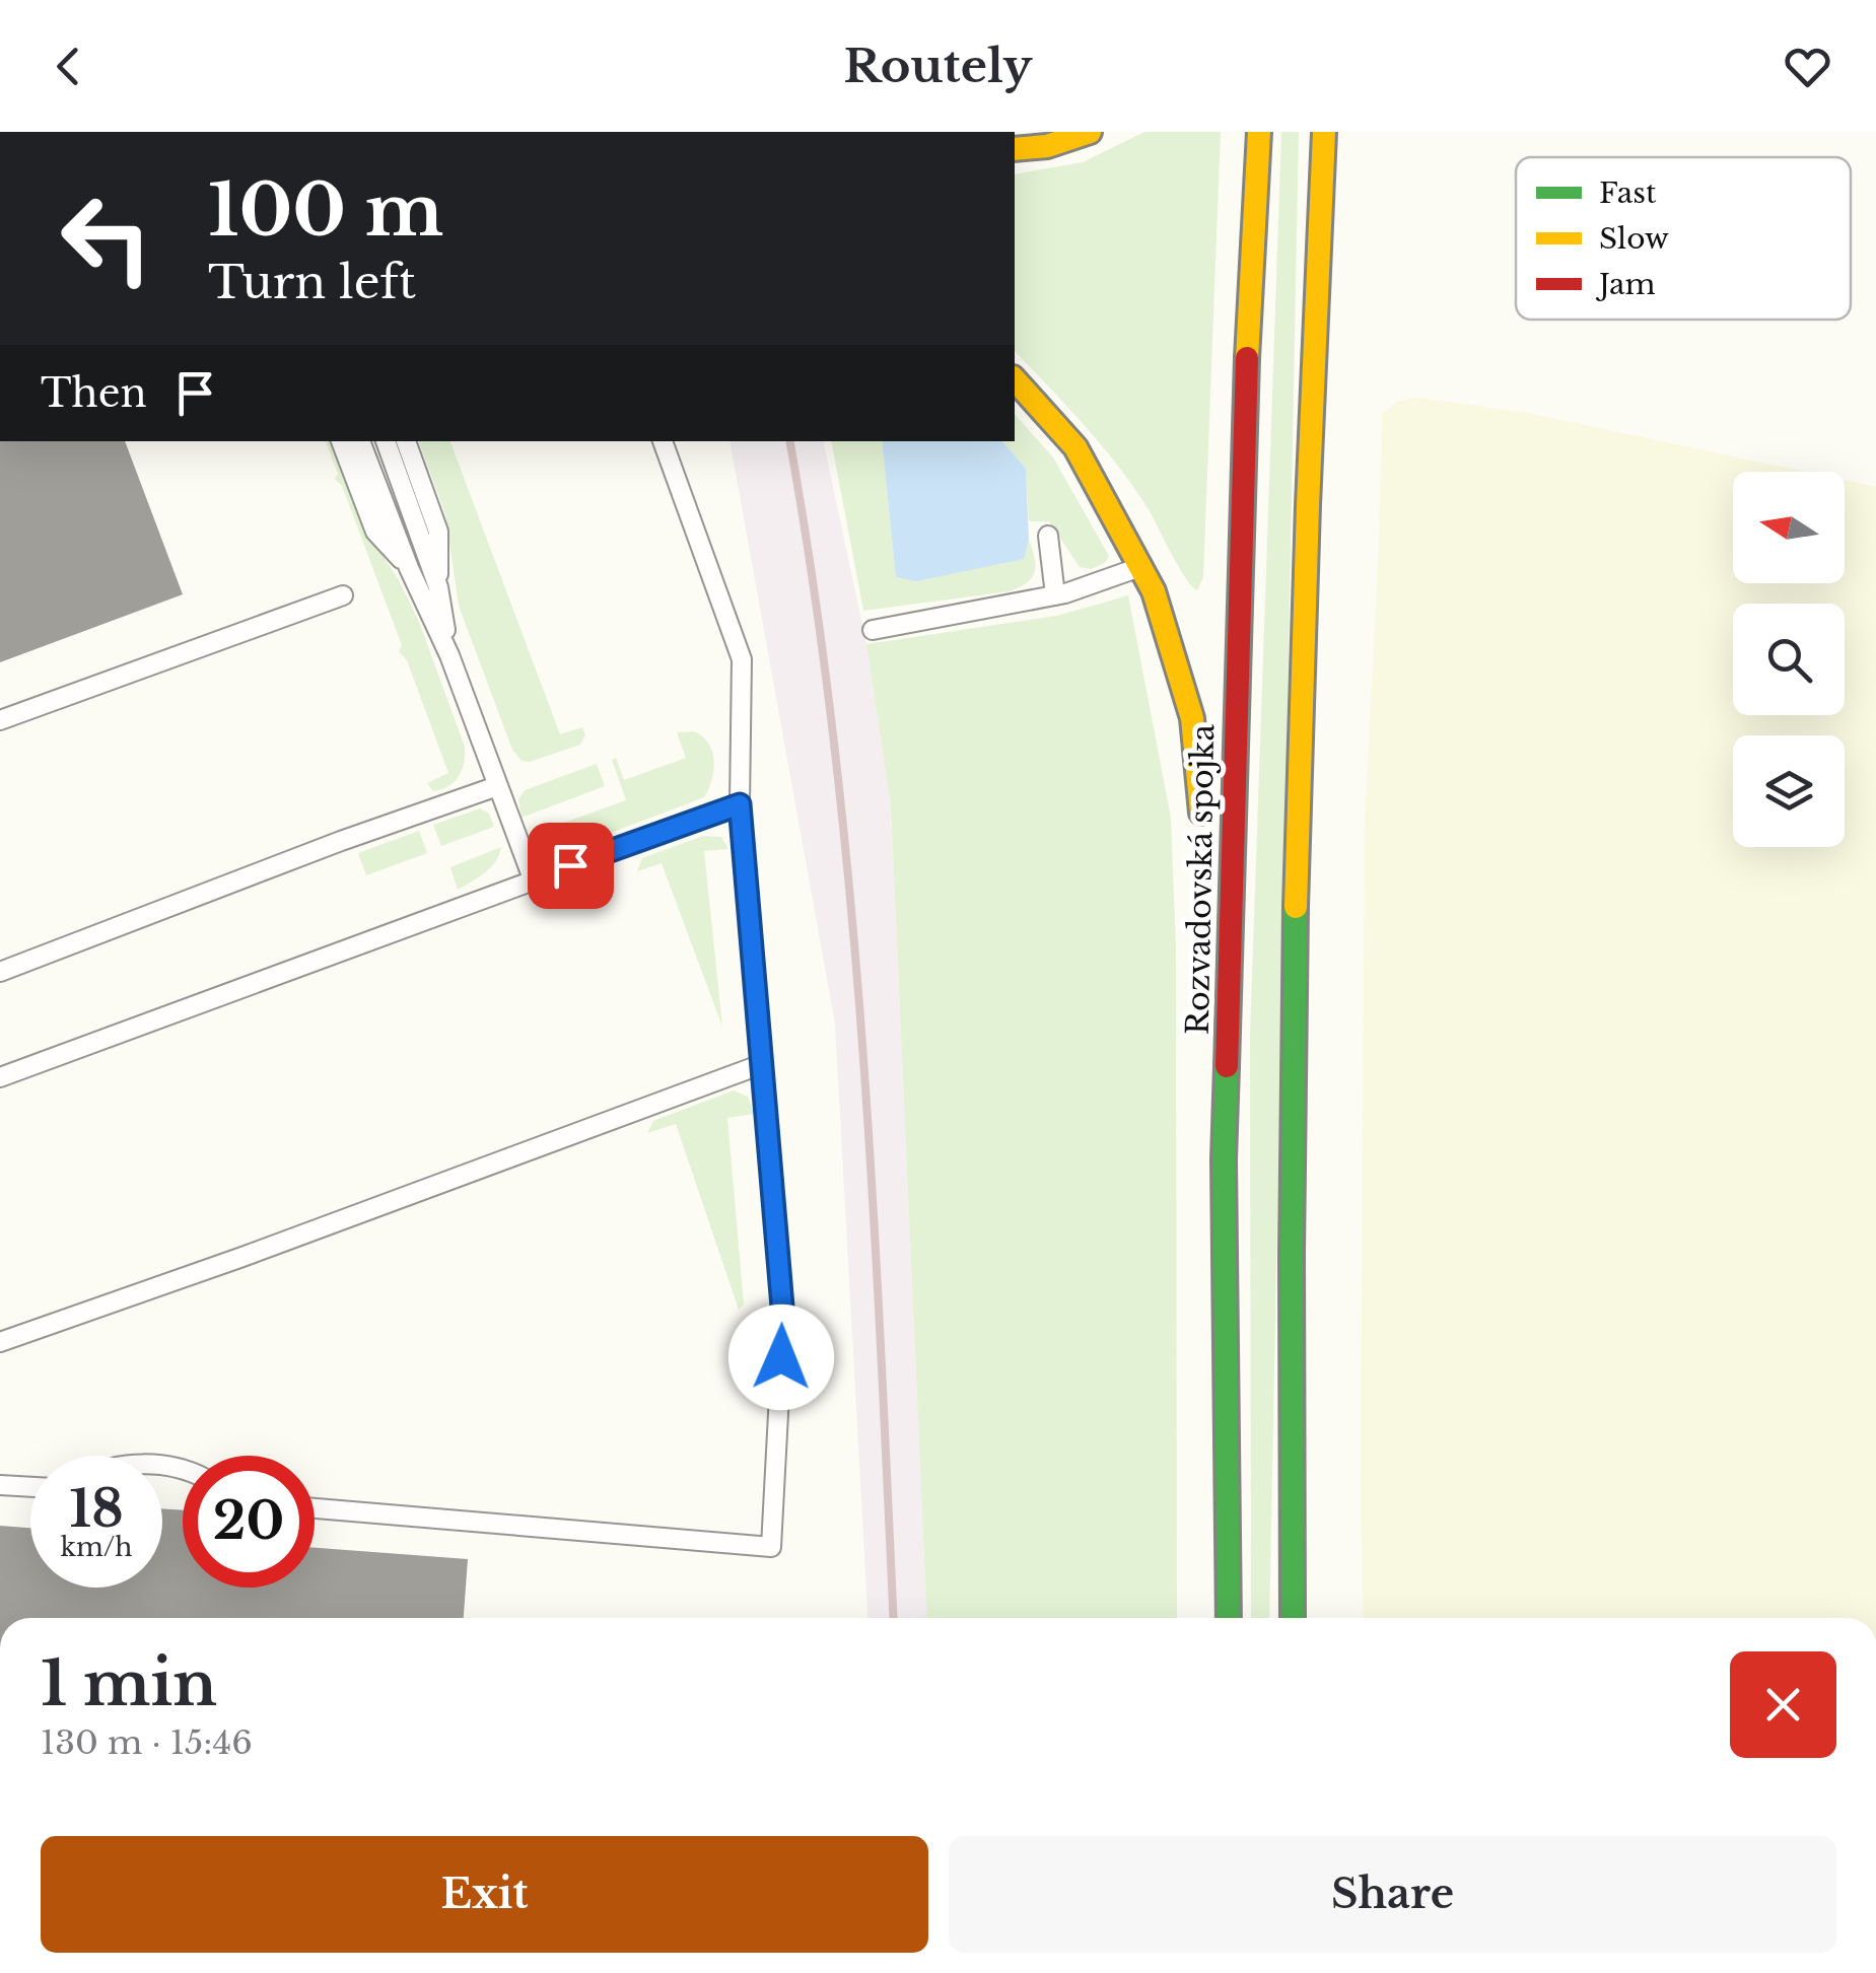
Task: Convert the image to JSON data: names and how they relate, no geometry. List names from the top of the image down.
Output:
{
  "streets": {
    "highway": ["Rozvadovská spojka"]
  },
  "legend": ["Fast", "Slow", "Jam"],
  "north": "left",
  "page": {
    "header": "Routely",
    "turn": ["100 m", "Turn left"],
    "then": "Then",
    "speed": "18 km/h",
    "limit": "20",
    "heading": ["1 min", "130 m · 15:46"],
    "buttons": ["Exit", "Share"]
  }
}
